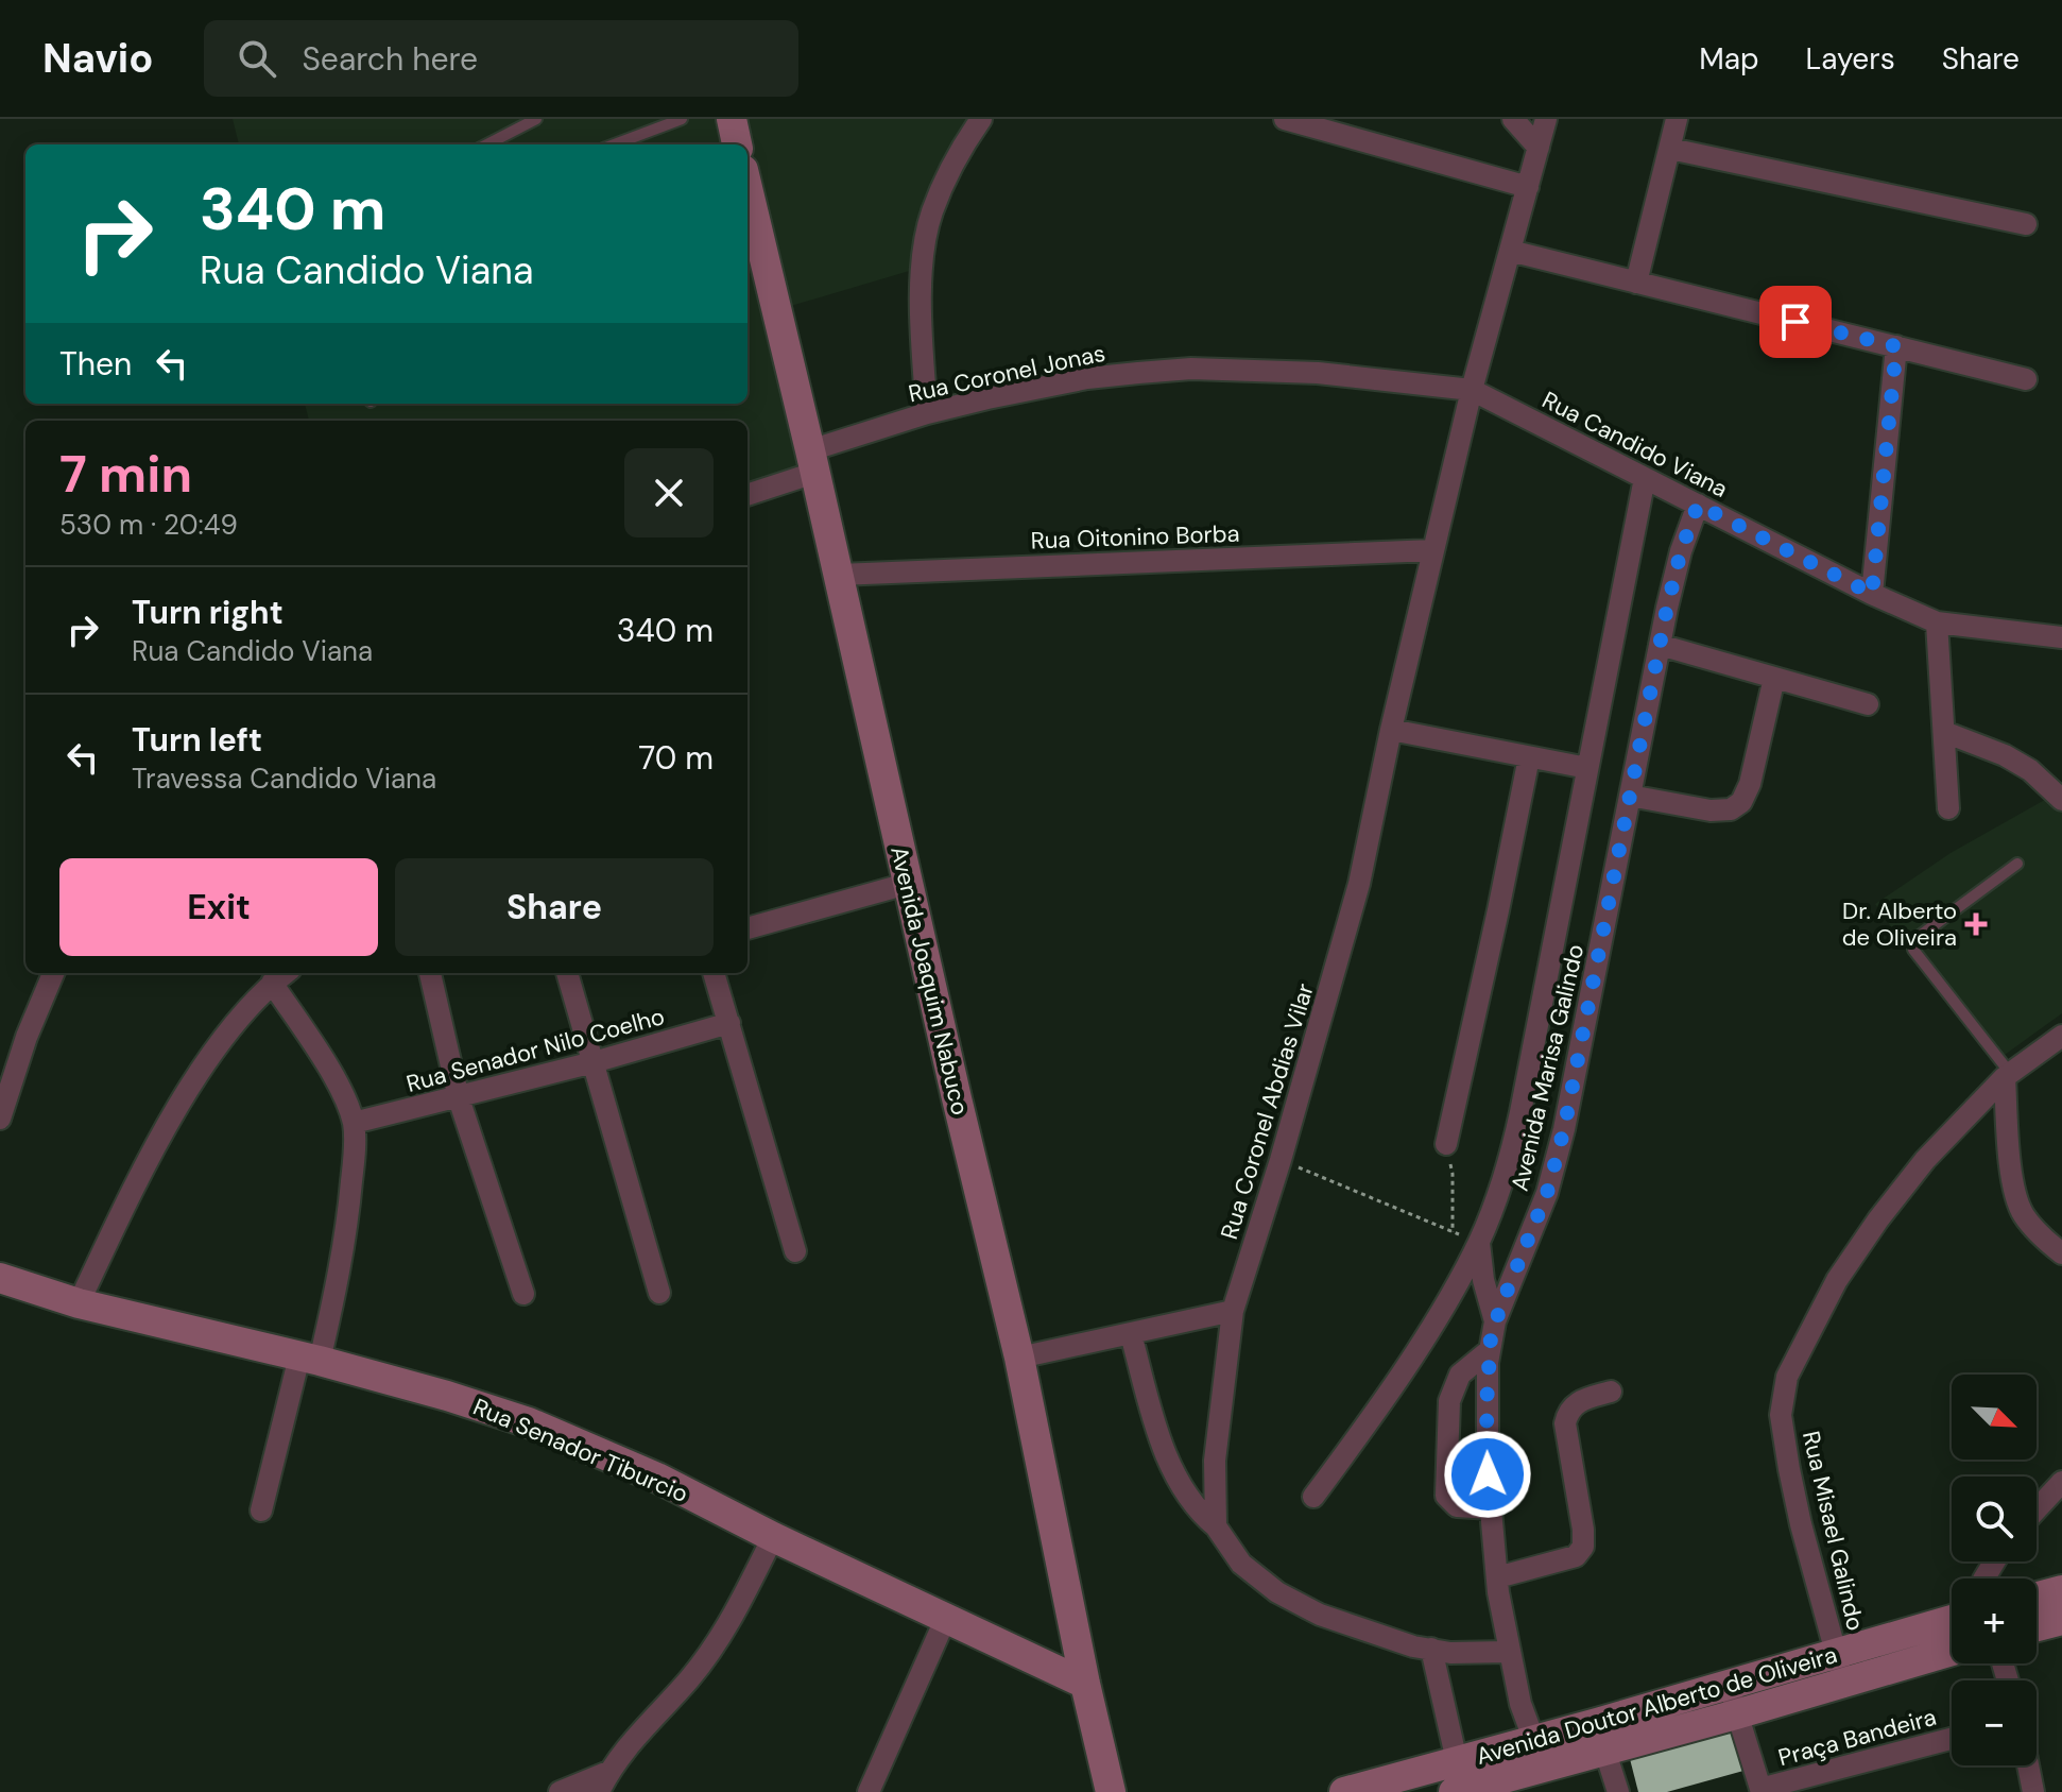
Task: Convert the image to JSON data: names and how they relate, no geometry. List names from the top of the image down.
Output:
{
  "streets": {
    "street": [
      "Rua Coronel Jonas",
      "Rua Candido Viana",
      "Rua Oitonino Borba",
      "Avenida Joaquim Nabuco",
      "Rua Senador Nilo Coelho",
      "Avenida Marisa Galindo",
      "Rua Coronel Abdias Vilar",
      "Rua Senador Tiburcio",
      "Rua Misael Galindo",
      "Avenida Doutor Alberto de Oliveira",
      "Praça Bandeira"
    ]
  },
  "crossings": [
    ["Rua Coronel Jonas", "Rua Candido Viana"],
    ["Rua Coronel Jonas", "Avenida Joaquim Nabuco"],
    ["Rua Coronel Jonas", "Rua Coronel Abdias Vilar"],
    ["Rua Candido Viana", "Avenida Marisa Galindo"],
    ["Rua Candido Viana", "Rua Coronel Abdias Vilar"],
    ["Rua Oitonino Borba", "Avenida Joaquim Nabuco"],
    ["Rua Oitonino Borba", "Rua Coronel Abdias Vilar"],
    ["Avenida Joaquim Nabuco", "Rua Senador Tiburcio"],
    ["Avenida Marisa Galindo", "Avenida Doutor Alberto de Oliveira"],
    ["Rua Misael Galindo", "Avenida Doutor Alberto de Oliveira"]
  ],
  "places": {
    "health": ["Dr. Alberto de Oliveira"]
  },
  "north": "bottom right",
  "page": {
    "header": "Navio",
    "search": "Search here",
    "nav": ["Map", "Layers", "Share"],
    "turn": ["340 m", "Rua Candido Viana"],
    "then": "Then",
    "heading": ["7 min", "530 m · 20:49"],
    "list": [
      {
        "name": "Turn right",
        "note": "Rua Candido Viana",
        "value": "340 m"
      },
      {
        "name": "Turn left",
        "note": "Travessa Candido Viana",
        "value": "70 m"
      }
    ],
    "buttons": ["Exit", "Share"],
    "map_buttons": ["+", "−"]
  }
}
